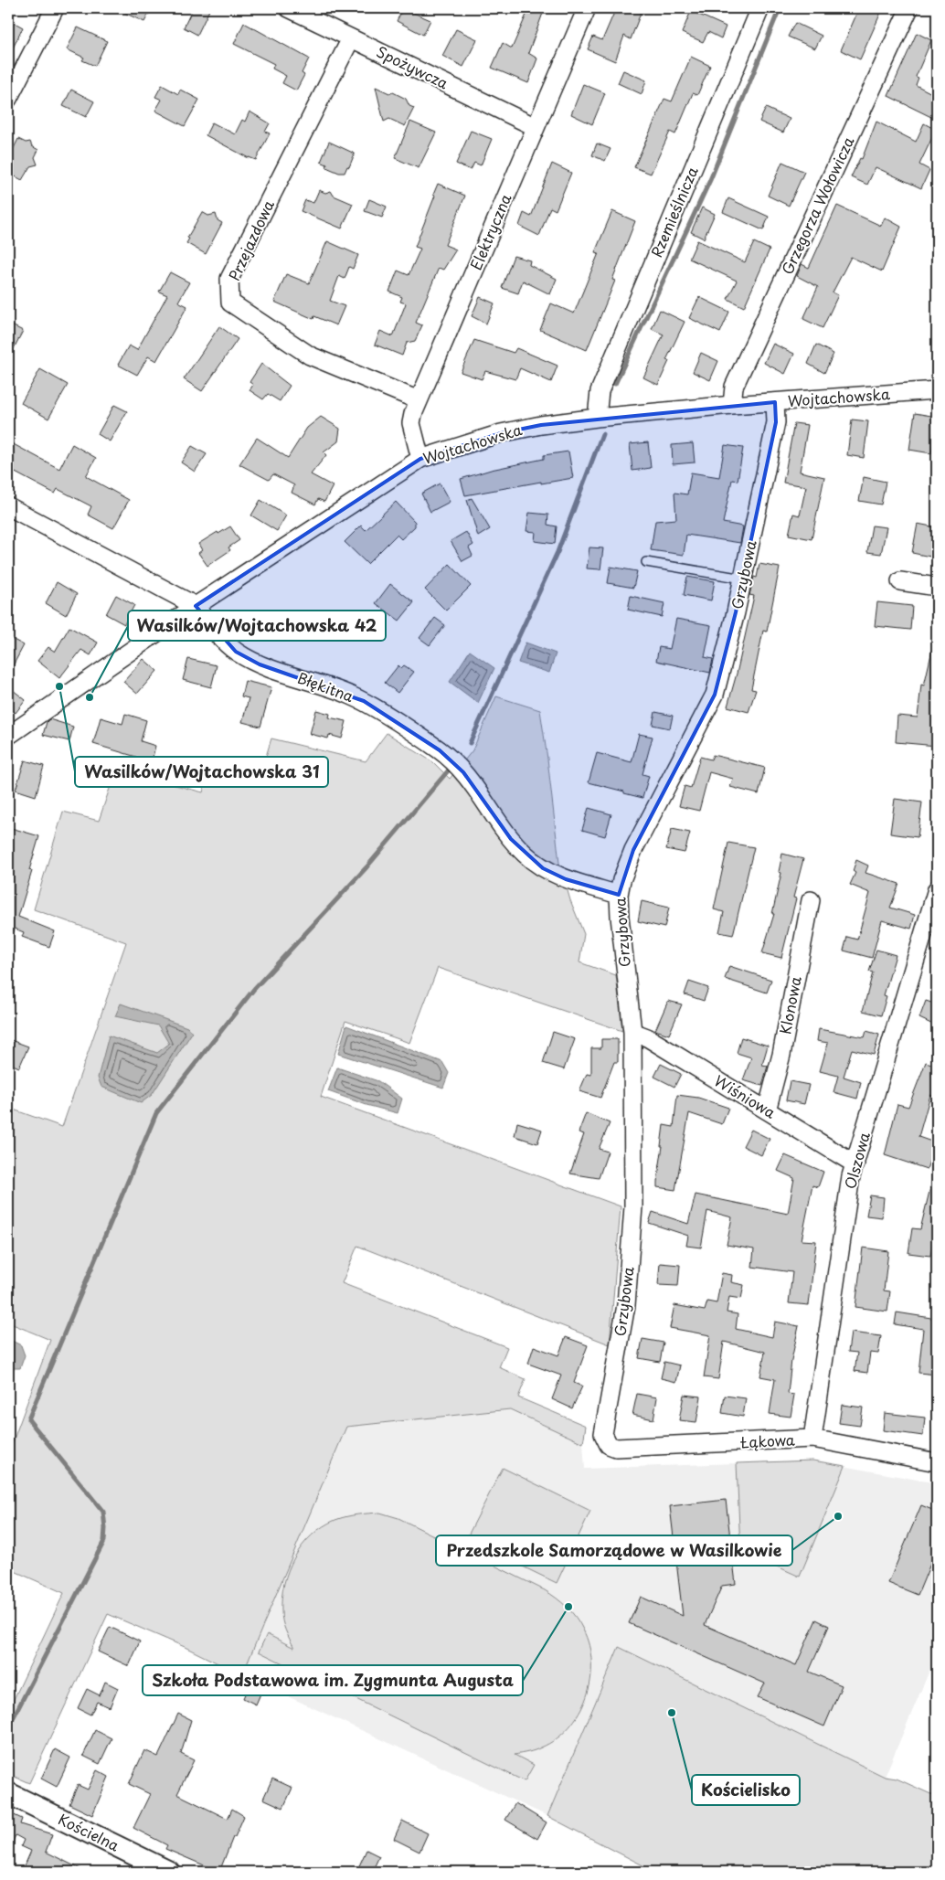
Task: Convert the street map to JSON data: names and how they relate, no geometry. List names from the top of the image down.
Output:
{
  "streets": {
    "street": [
      "Spożywcza",
      "Grzegorza Wołowicza",
      "Rzemieślnicza",
      "Elektryczna",
      "Przejazdowa",
      "Wojtachowska",
      "Grzybowa",
      "Błękitna",
      "Klonowa",
      "Wiśniowa",
      "Olszowa",
      "Łąkowa",
      "Kościelna"
    ]
  },
  "crossings": [
    ["Spożywcza", "Elektryczna"],
    ["Spożywcza", "Przejazdowa"],
    ["Grzegorza Wołowicza", "Wojtachowska"],
    ["Rzemieślnicza", "Wojtachowska"],
    ["Elektryczna", "Przejazdowa"],
    ["Elektryczna", "Wojtachowska"],
    ["Wojtachowska", "Grzybowa"],
    ["Wojtachowska", "Błękitna"],
    ["Grzybowa", "Błękitna"],
    ["Grzybowa", "Wiśniowa"],
    ["Grzybowa", "Łąkowa"],
    ["Klonowa", "Wiśniowa"],
    ["Wiśniowa", "Olszowa"],
    ["Olszowa", "Łąkowa"]
  ],
  "places": [
    "Wasilków/Wojtachowska 31",
    "Wasilków/Wojtachowska 42",
    "Przedszkole Samorządowe w Wasilkowie",
    "Szkoła Podstawowa im. Zygmunta Augusta",
    "Kościelisko"
  ]
}
